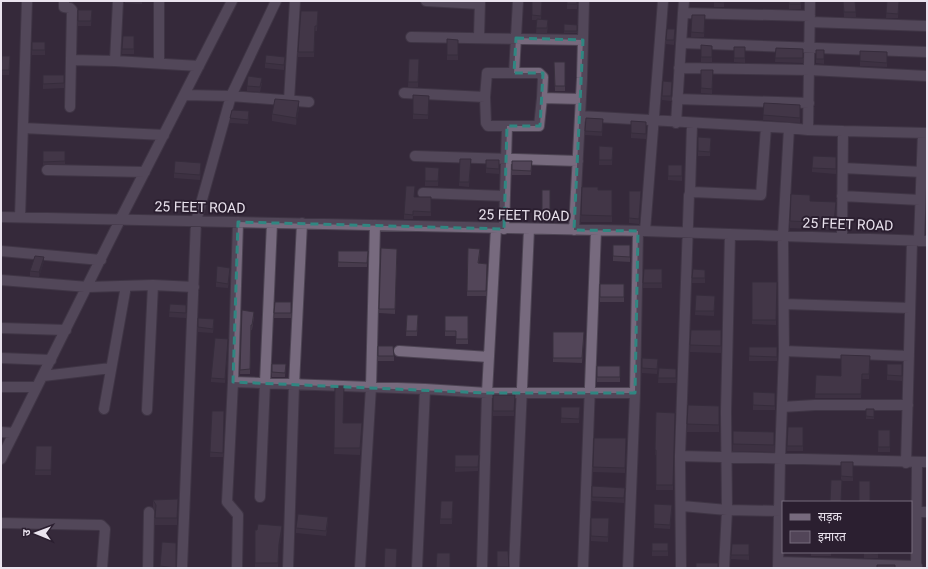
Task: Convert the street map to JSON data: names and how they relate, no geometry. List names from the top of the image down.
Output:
{
  "streets": {
    "street": ["25 FEET ROAD"]
  },
  "legend": ["सड़क", "इमारत"],
  "north": "left"
}
